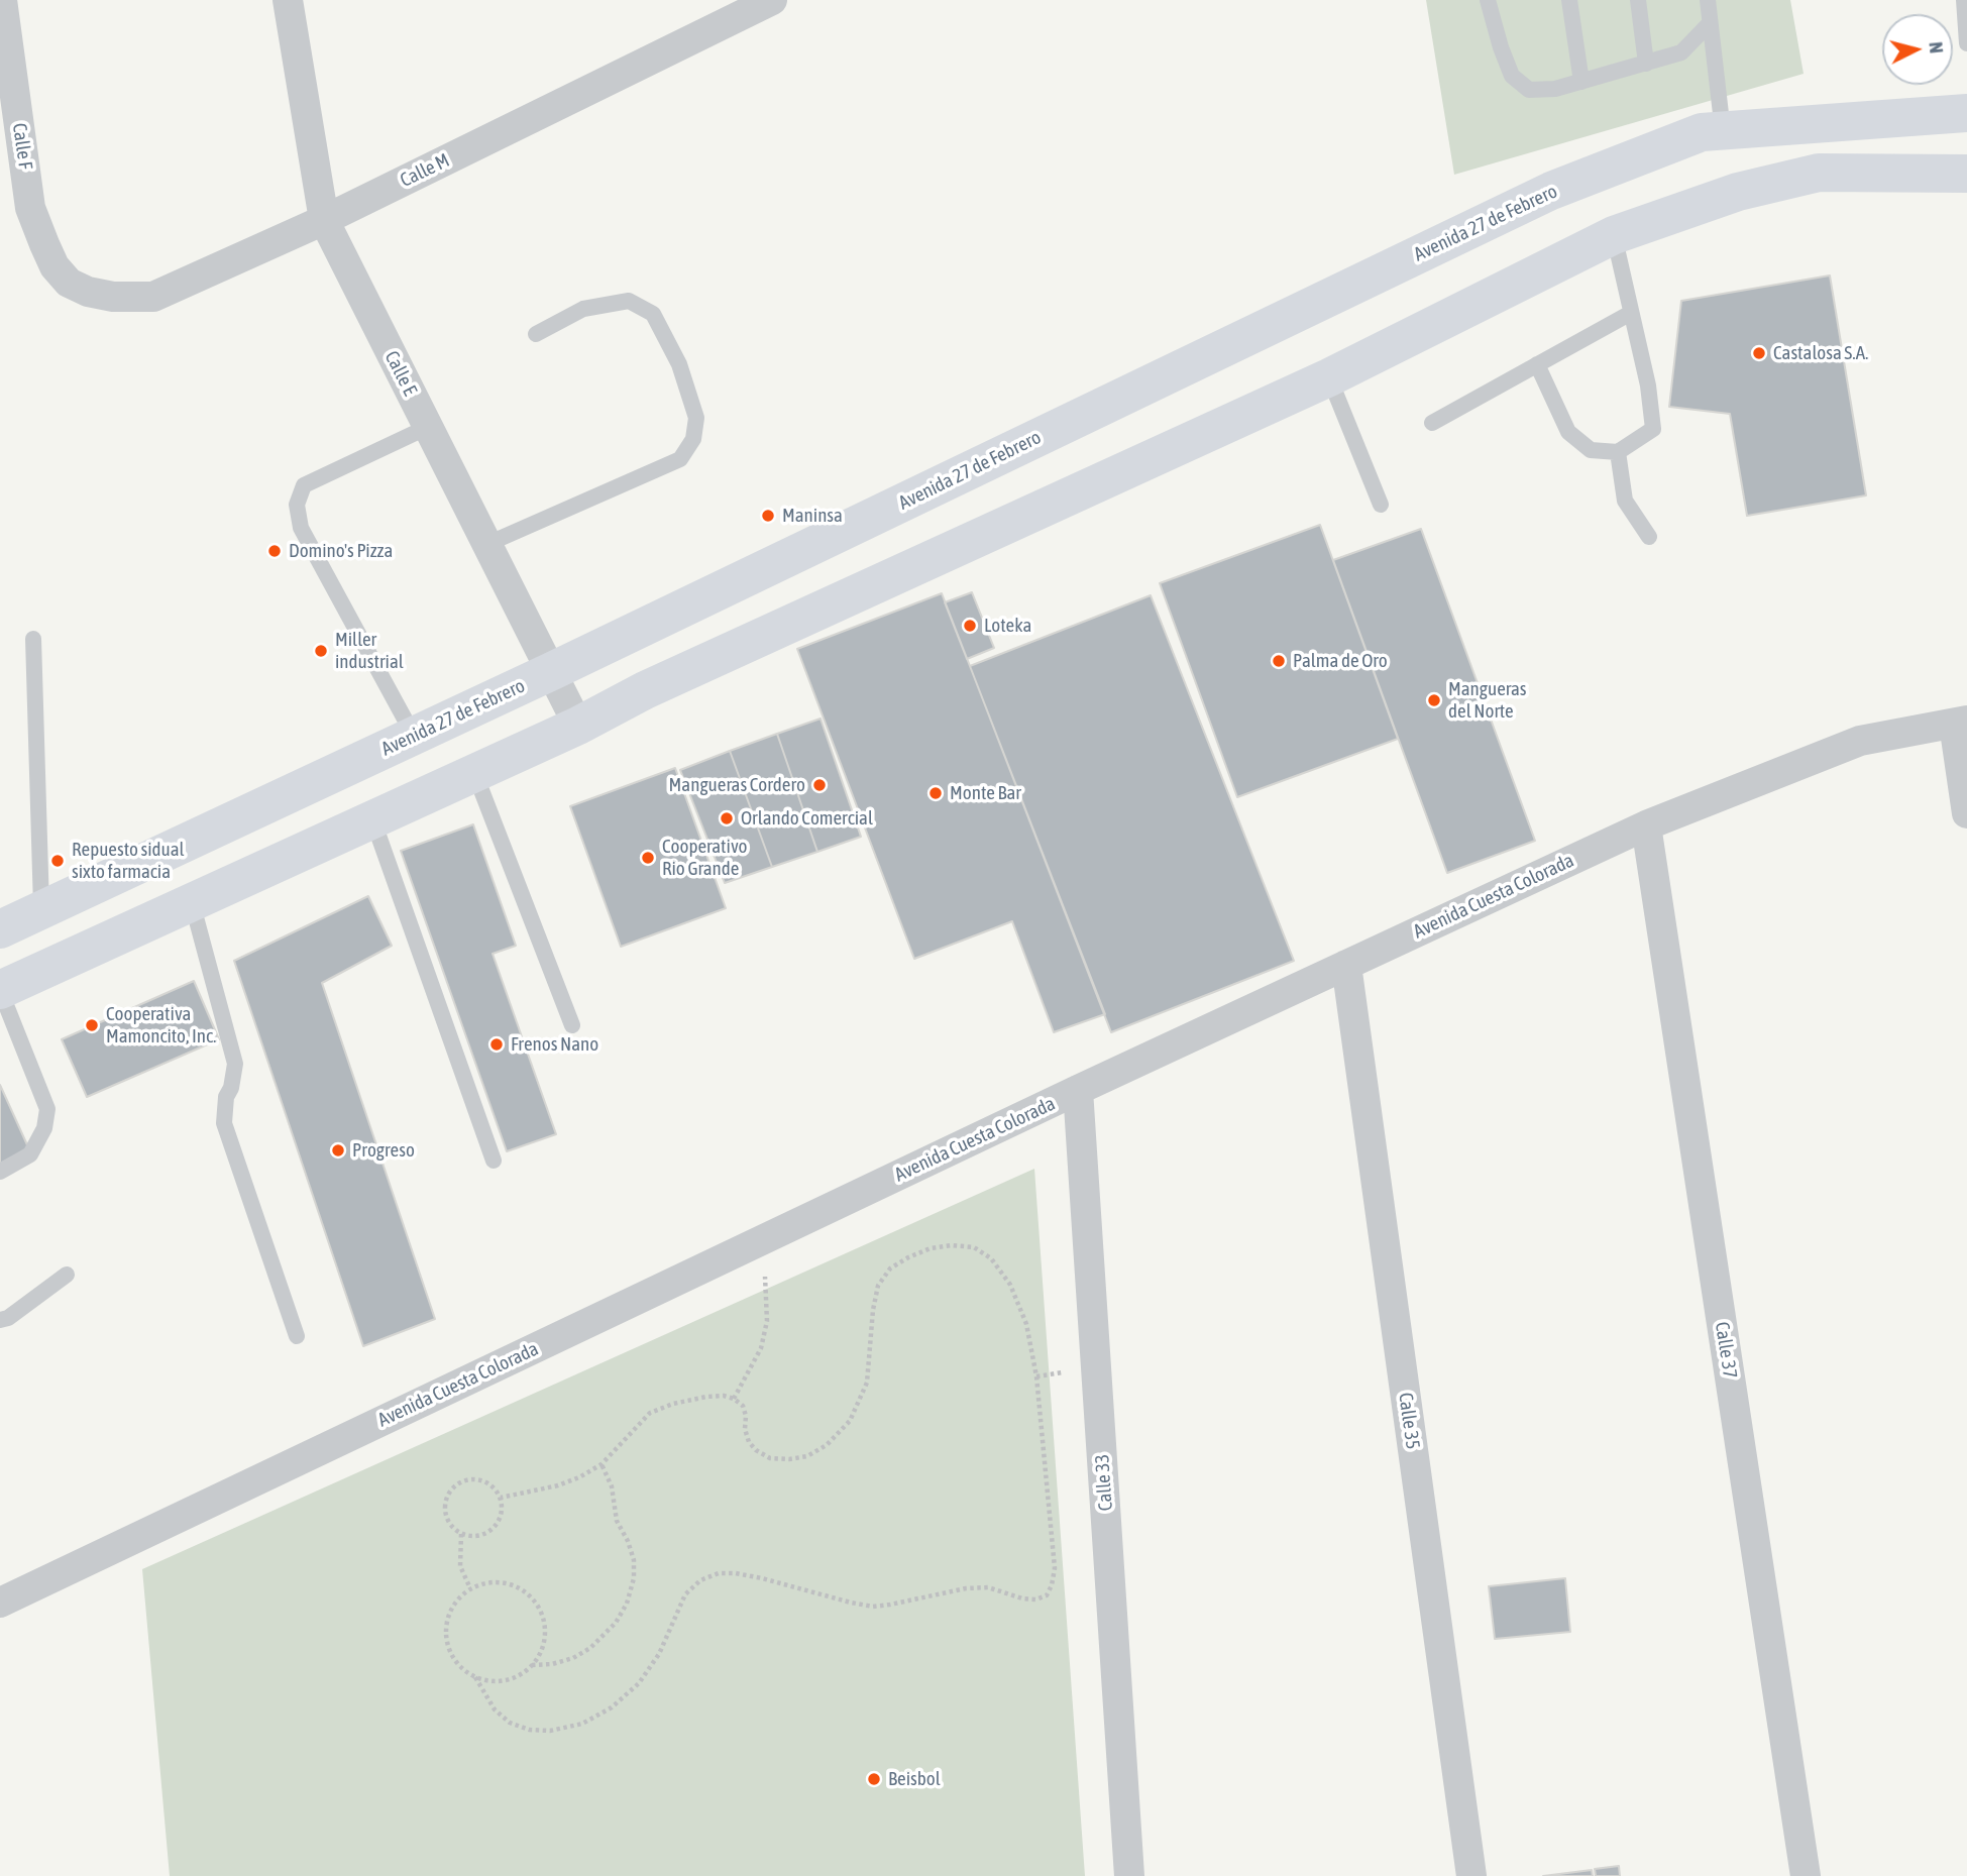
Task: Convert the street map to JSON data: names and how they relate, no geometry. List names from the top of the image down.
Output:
{
  "streets": {
    "main road": ["Avenida 27 de Febrero"],
    "street": [
      "Calle F",
      "Calle M",
      "Calle E",
      "Avenida Cuesta Colorada",
      "Calle 37",
      "Calle 35",
      "Calle 33"
    ]
  },
  "crossings": [
    ["Calle F", "Calle M"],
    ["Calle M", "Calle E"],
    ["Avenida 27 de Febrero", "Calle E"],
    ["Avenida Cuesta Colorada", "Calle 37"],
    ["Avenida Cuesta Colorada", "Calle 35"],
    ["Avenida Cuesta Colorada", "Calle 33"]
  ],
  "places": [
    "Castalosa S.A.",
    "Maninsa",
    "Domino's Pizza",
    "Loteka",
    "Miller industrial",
    "Palma de Oro",
    "Mangueras del Norte",
    "Mangueras Cordero",
    "Monte Bar",
    "Orlando Comercial",
    "Cooperativo Rio Grande",
    "Repuesto sidual sixto farmacia",
    "Cooperativa Mamoncito, Inc.",
    "Frenos Nano",
    "Progreso",
    "Beisbol"
  ],
  "north": "right"
}
